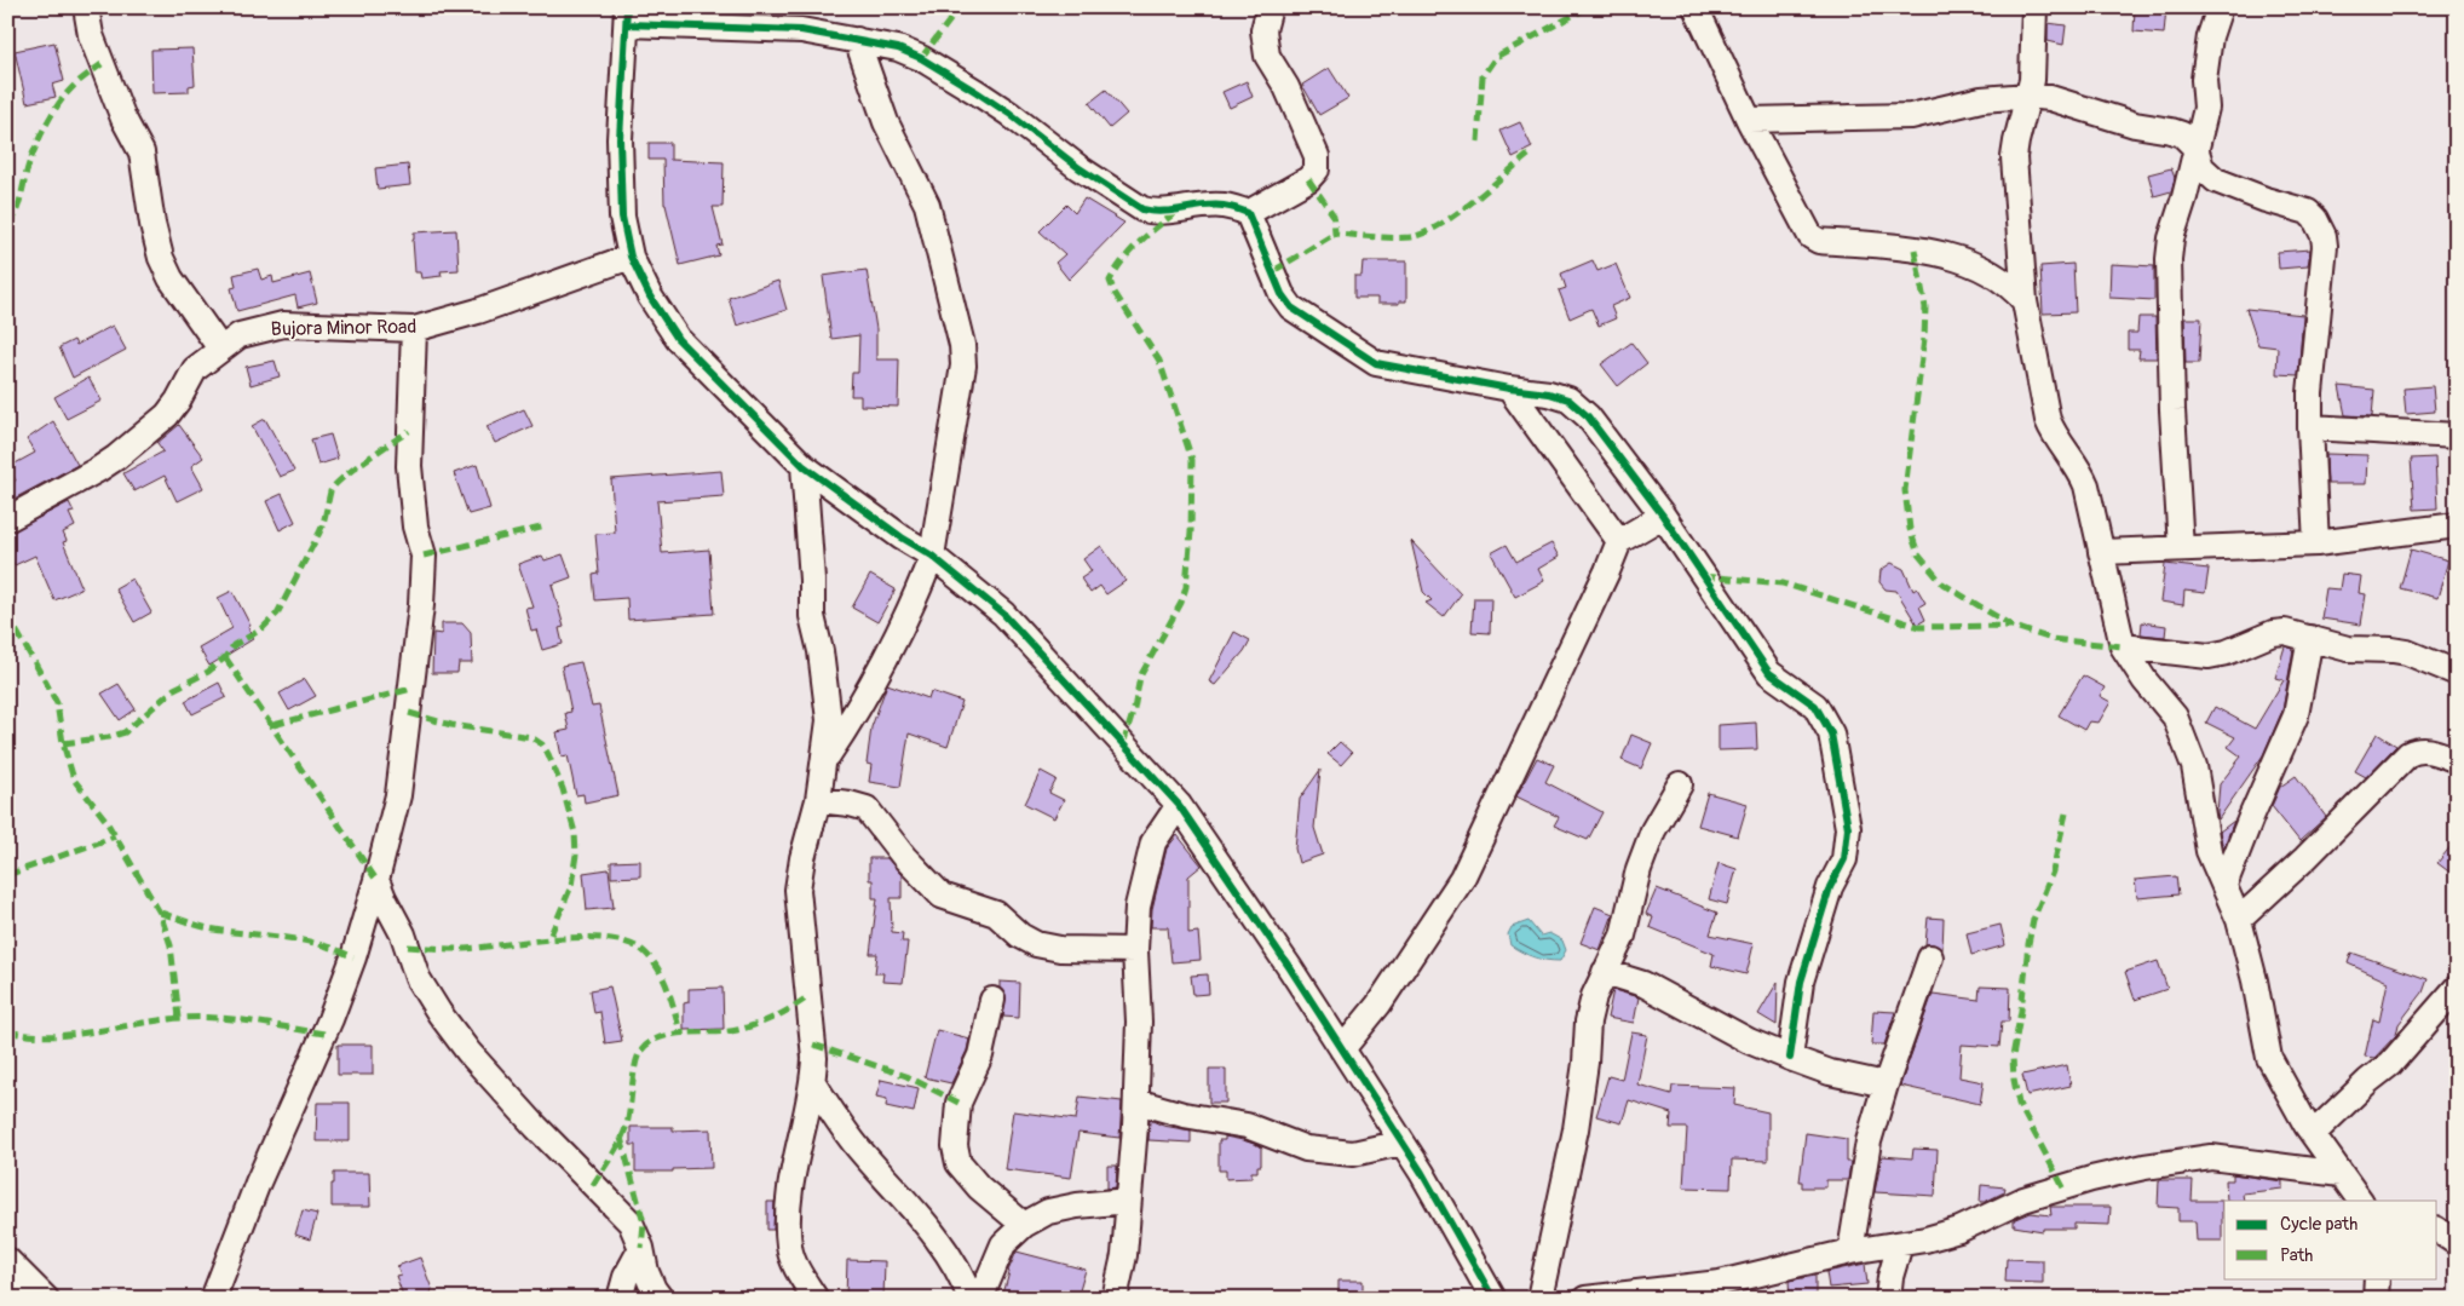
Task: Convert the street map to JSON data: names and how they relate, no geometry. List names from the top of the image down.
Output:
{
  "streets": {
    "street": ["Bujora Minor Road"]
  },
  "legend": ["Cycle path", "Path"]
}
